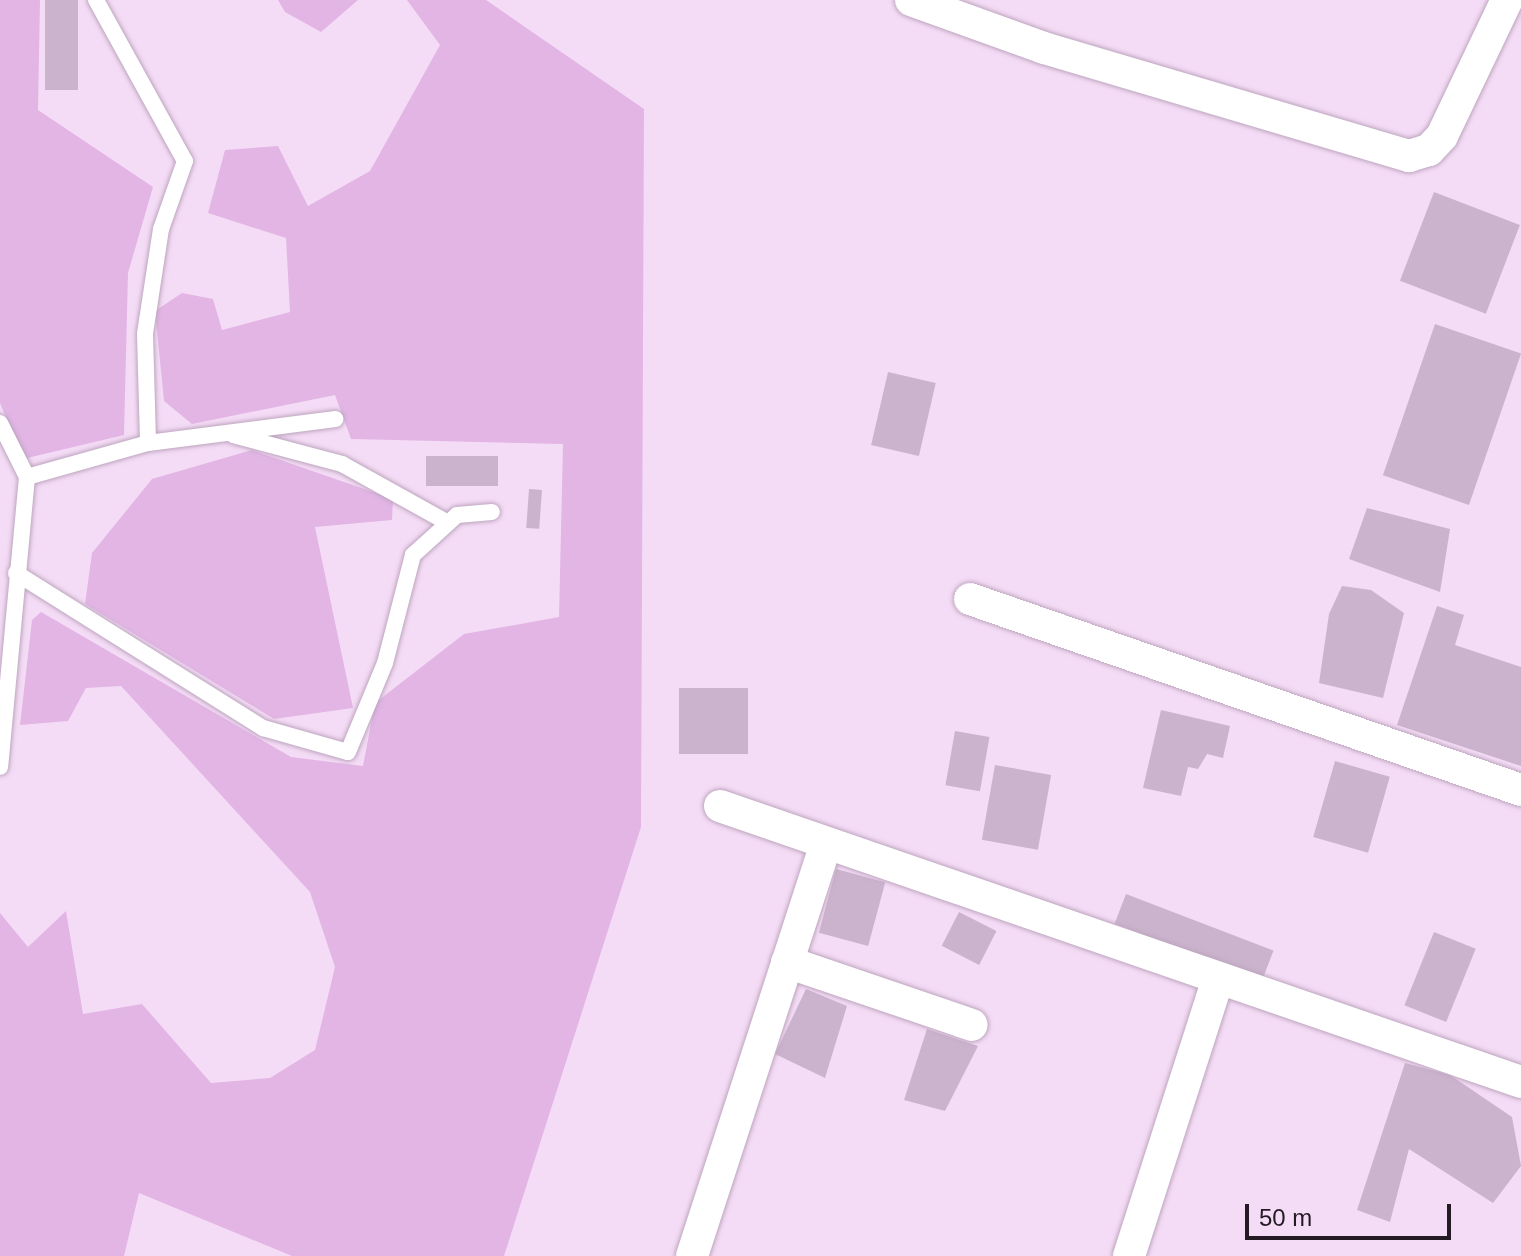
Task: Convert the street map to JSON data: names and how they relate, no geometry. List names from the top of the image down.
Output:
{
  "scale_bar": "50 m"
}
